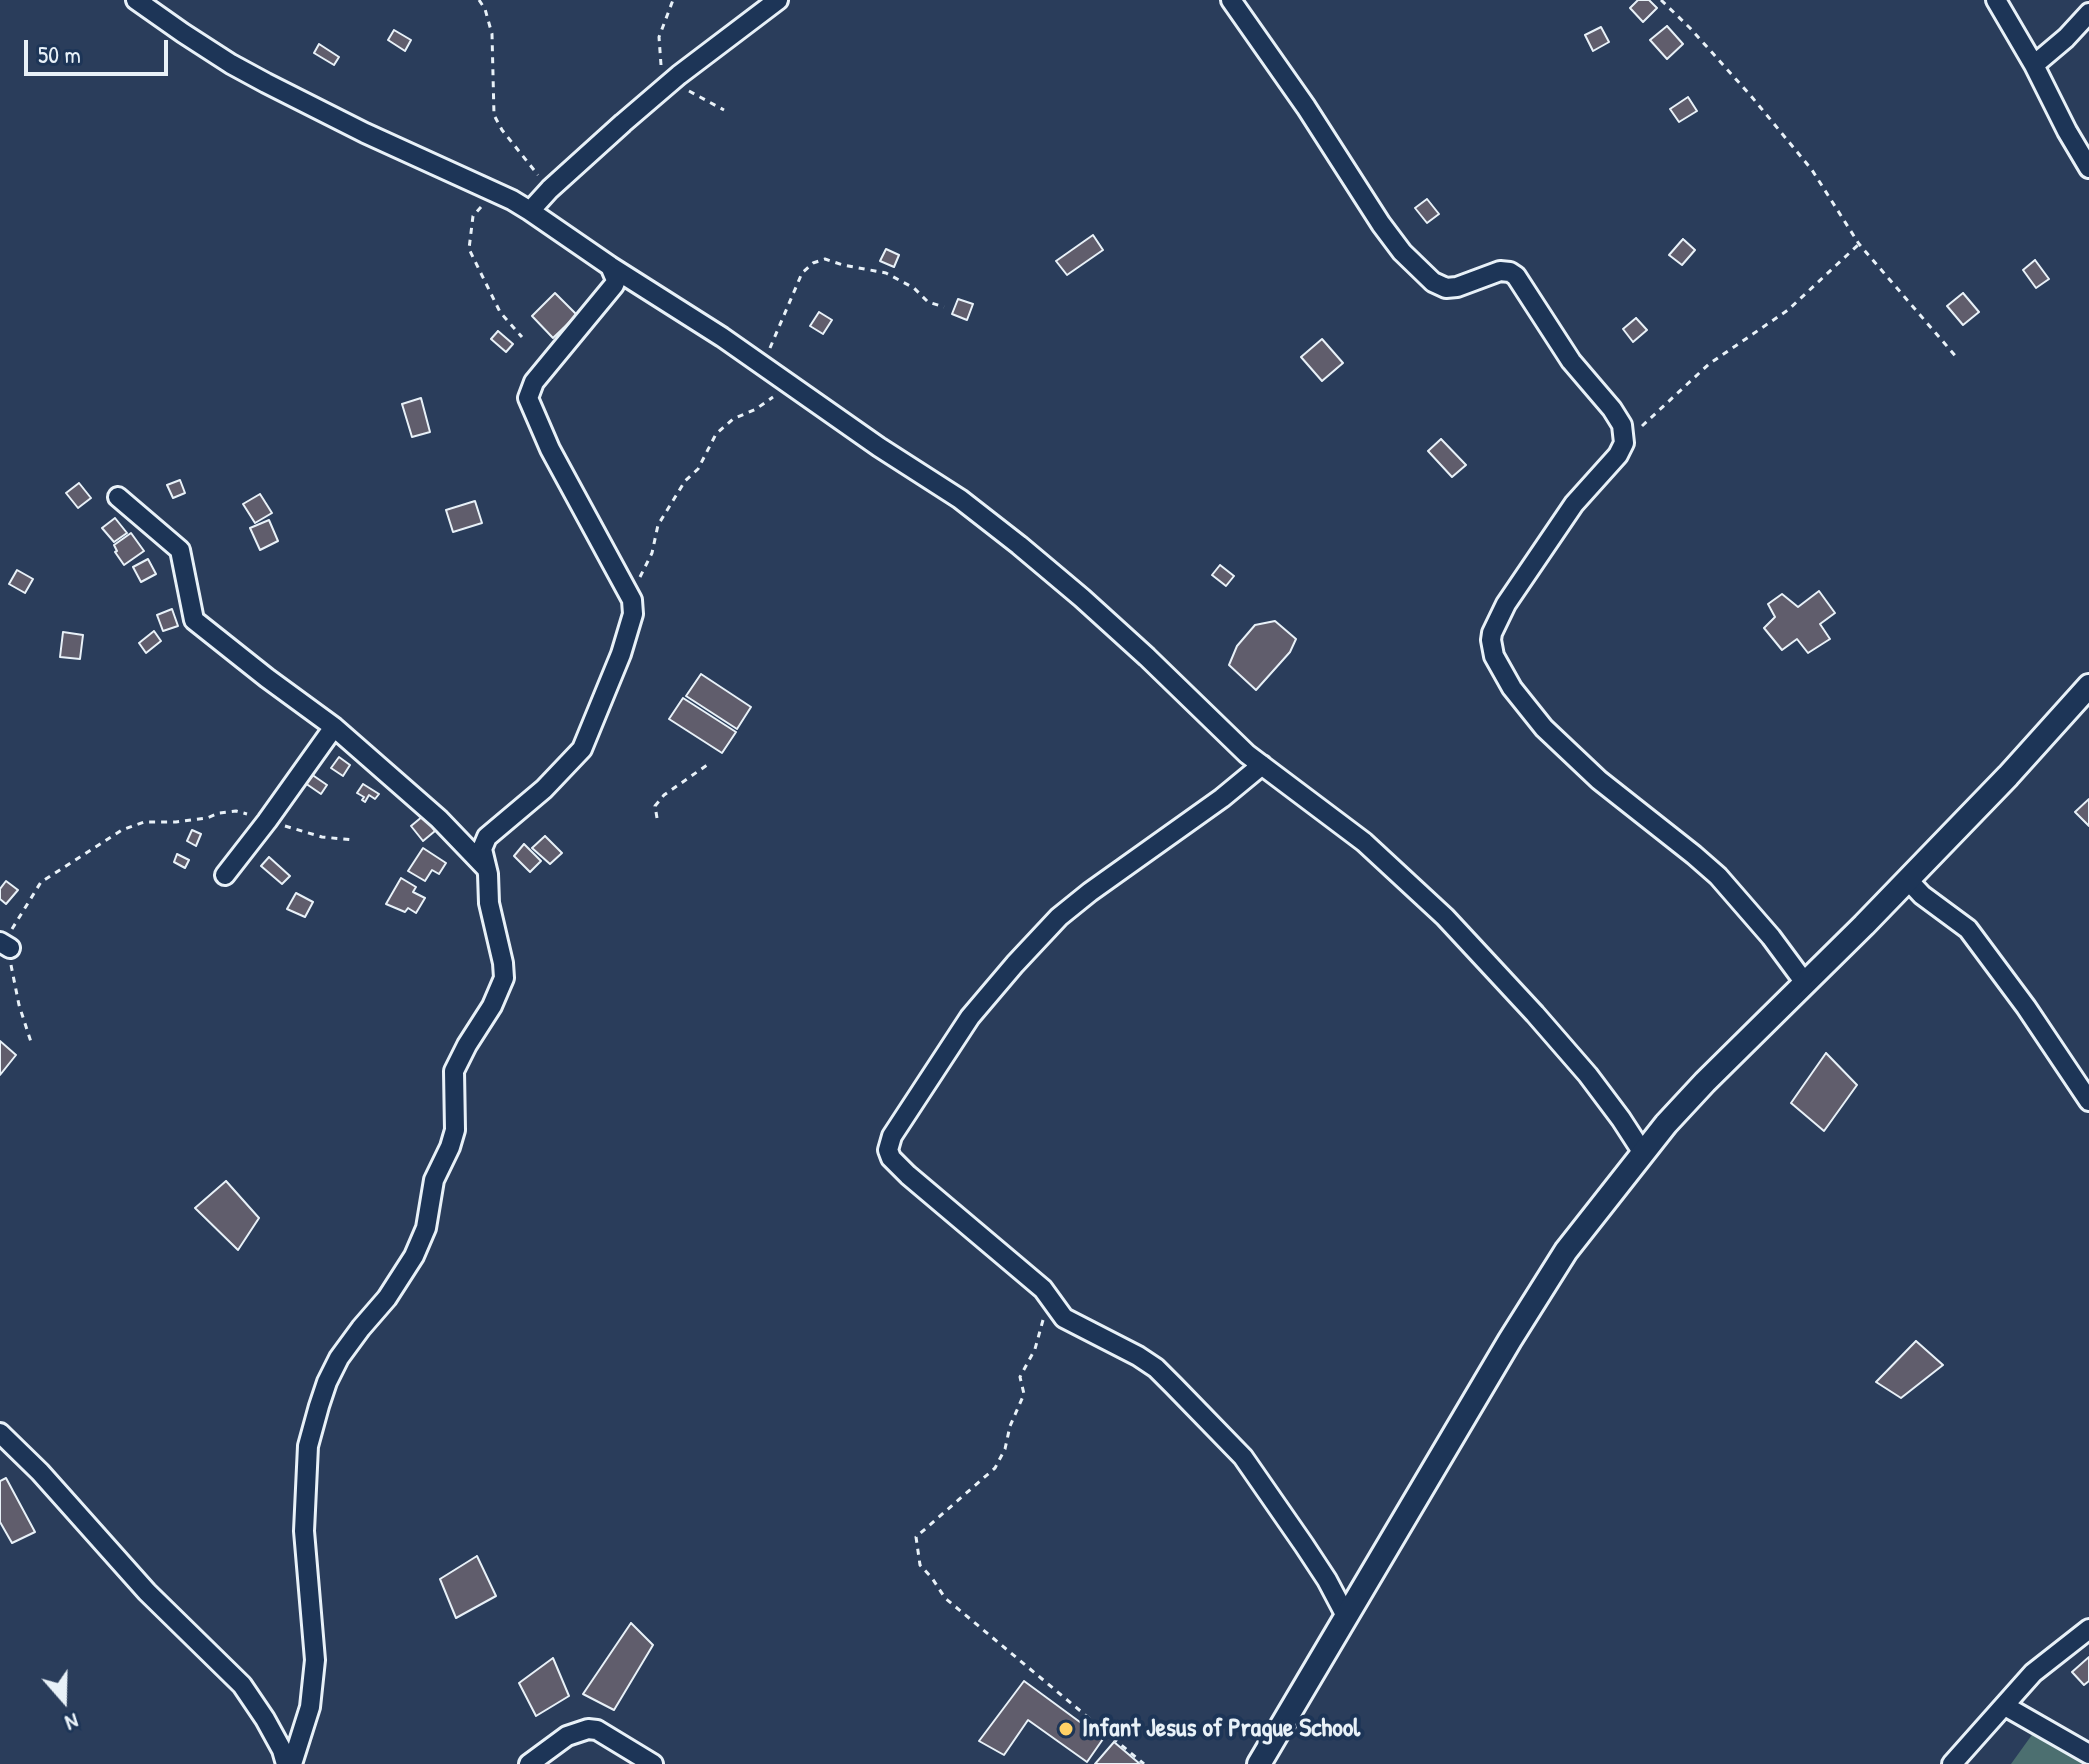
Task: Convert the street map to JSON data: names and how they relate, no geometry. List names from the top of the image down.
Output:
{
  "places": ["Infant Jesus of Prague School"],
  "scale_bar": "50 m",
  "north": "bottom"
}
